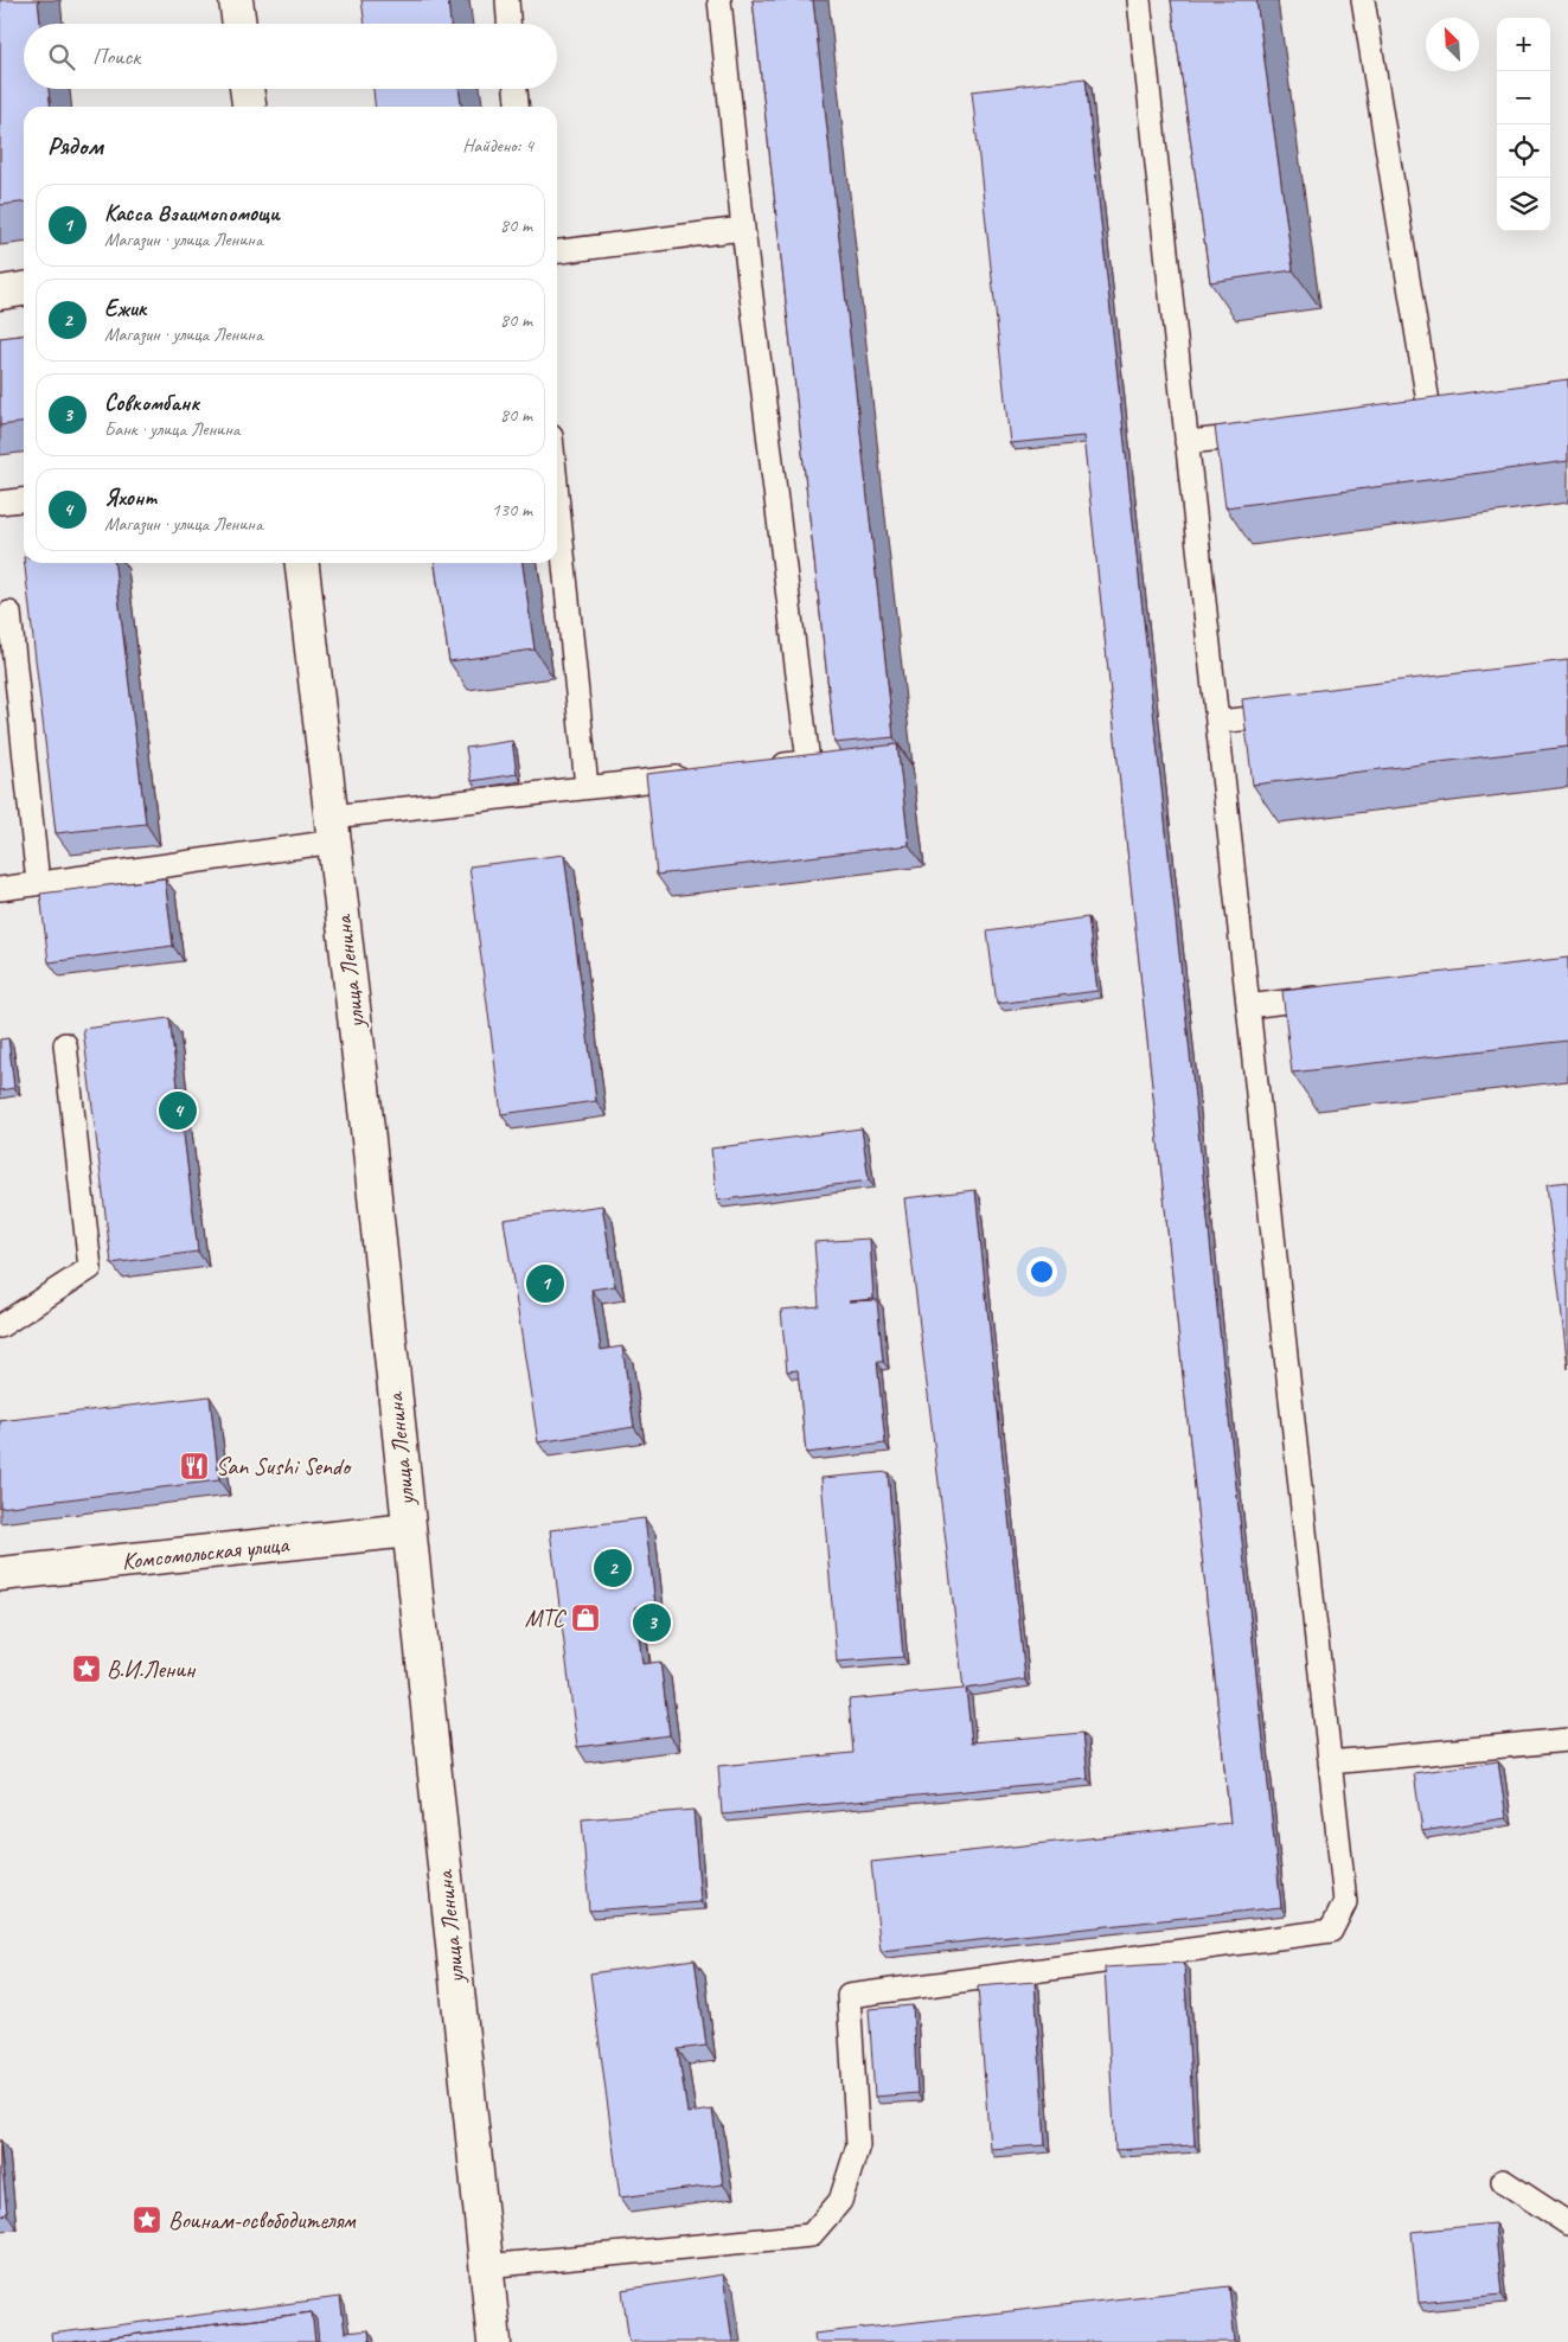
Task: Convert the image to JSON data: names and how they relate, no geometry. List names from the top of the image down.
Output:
{
  "streets": {
    "street": ["улица Ленина", "Комсомольская улица"]
  },
  "crossings": [
    ["улица Ленина", "Комсомольская улица"]
  ],
  "places": {
    "restaurant": ["San Sushi Sendo"],
    "shop": ["МТС"],
    "place": ["В.И.Ленин", "Воинам-освободителям"]
  },
  "north": "top left",
  "page": {
    "map_buttons": ["+", "−"],
    "search": "Поиск",
    "heading": ["Рядом", "Найдено: 4"],
    "list": [
      {
        "mark": "1",
        "name": "Касса Взаимопомощи",
        "note": "Магазин · улица Ленина",
        "value": "80 m"
      },
      {
        "mark": "2",
        "name": "Ежик",
        "note": "Магазин · улица Ленина",
        "value": "80 m"
      },
      {
        "mark": "3",
        "name": "Совкомбанк",
        "note": "Банк · улица Ленина",
        "value": "80 m"
      },
      {
        "mark": "4",
        "name": "Яхонт",
        "note": "Магазин · улица Ленина",
        "value": "130 m"
      }
    ],
    "pins": [
      "4",
      "1",
      "2",
      "3"
    ]
  }
}
